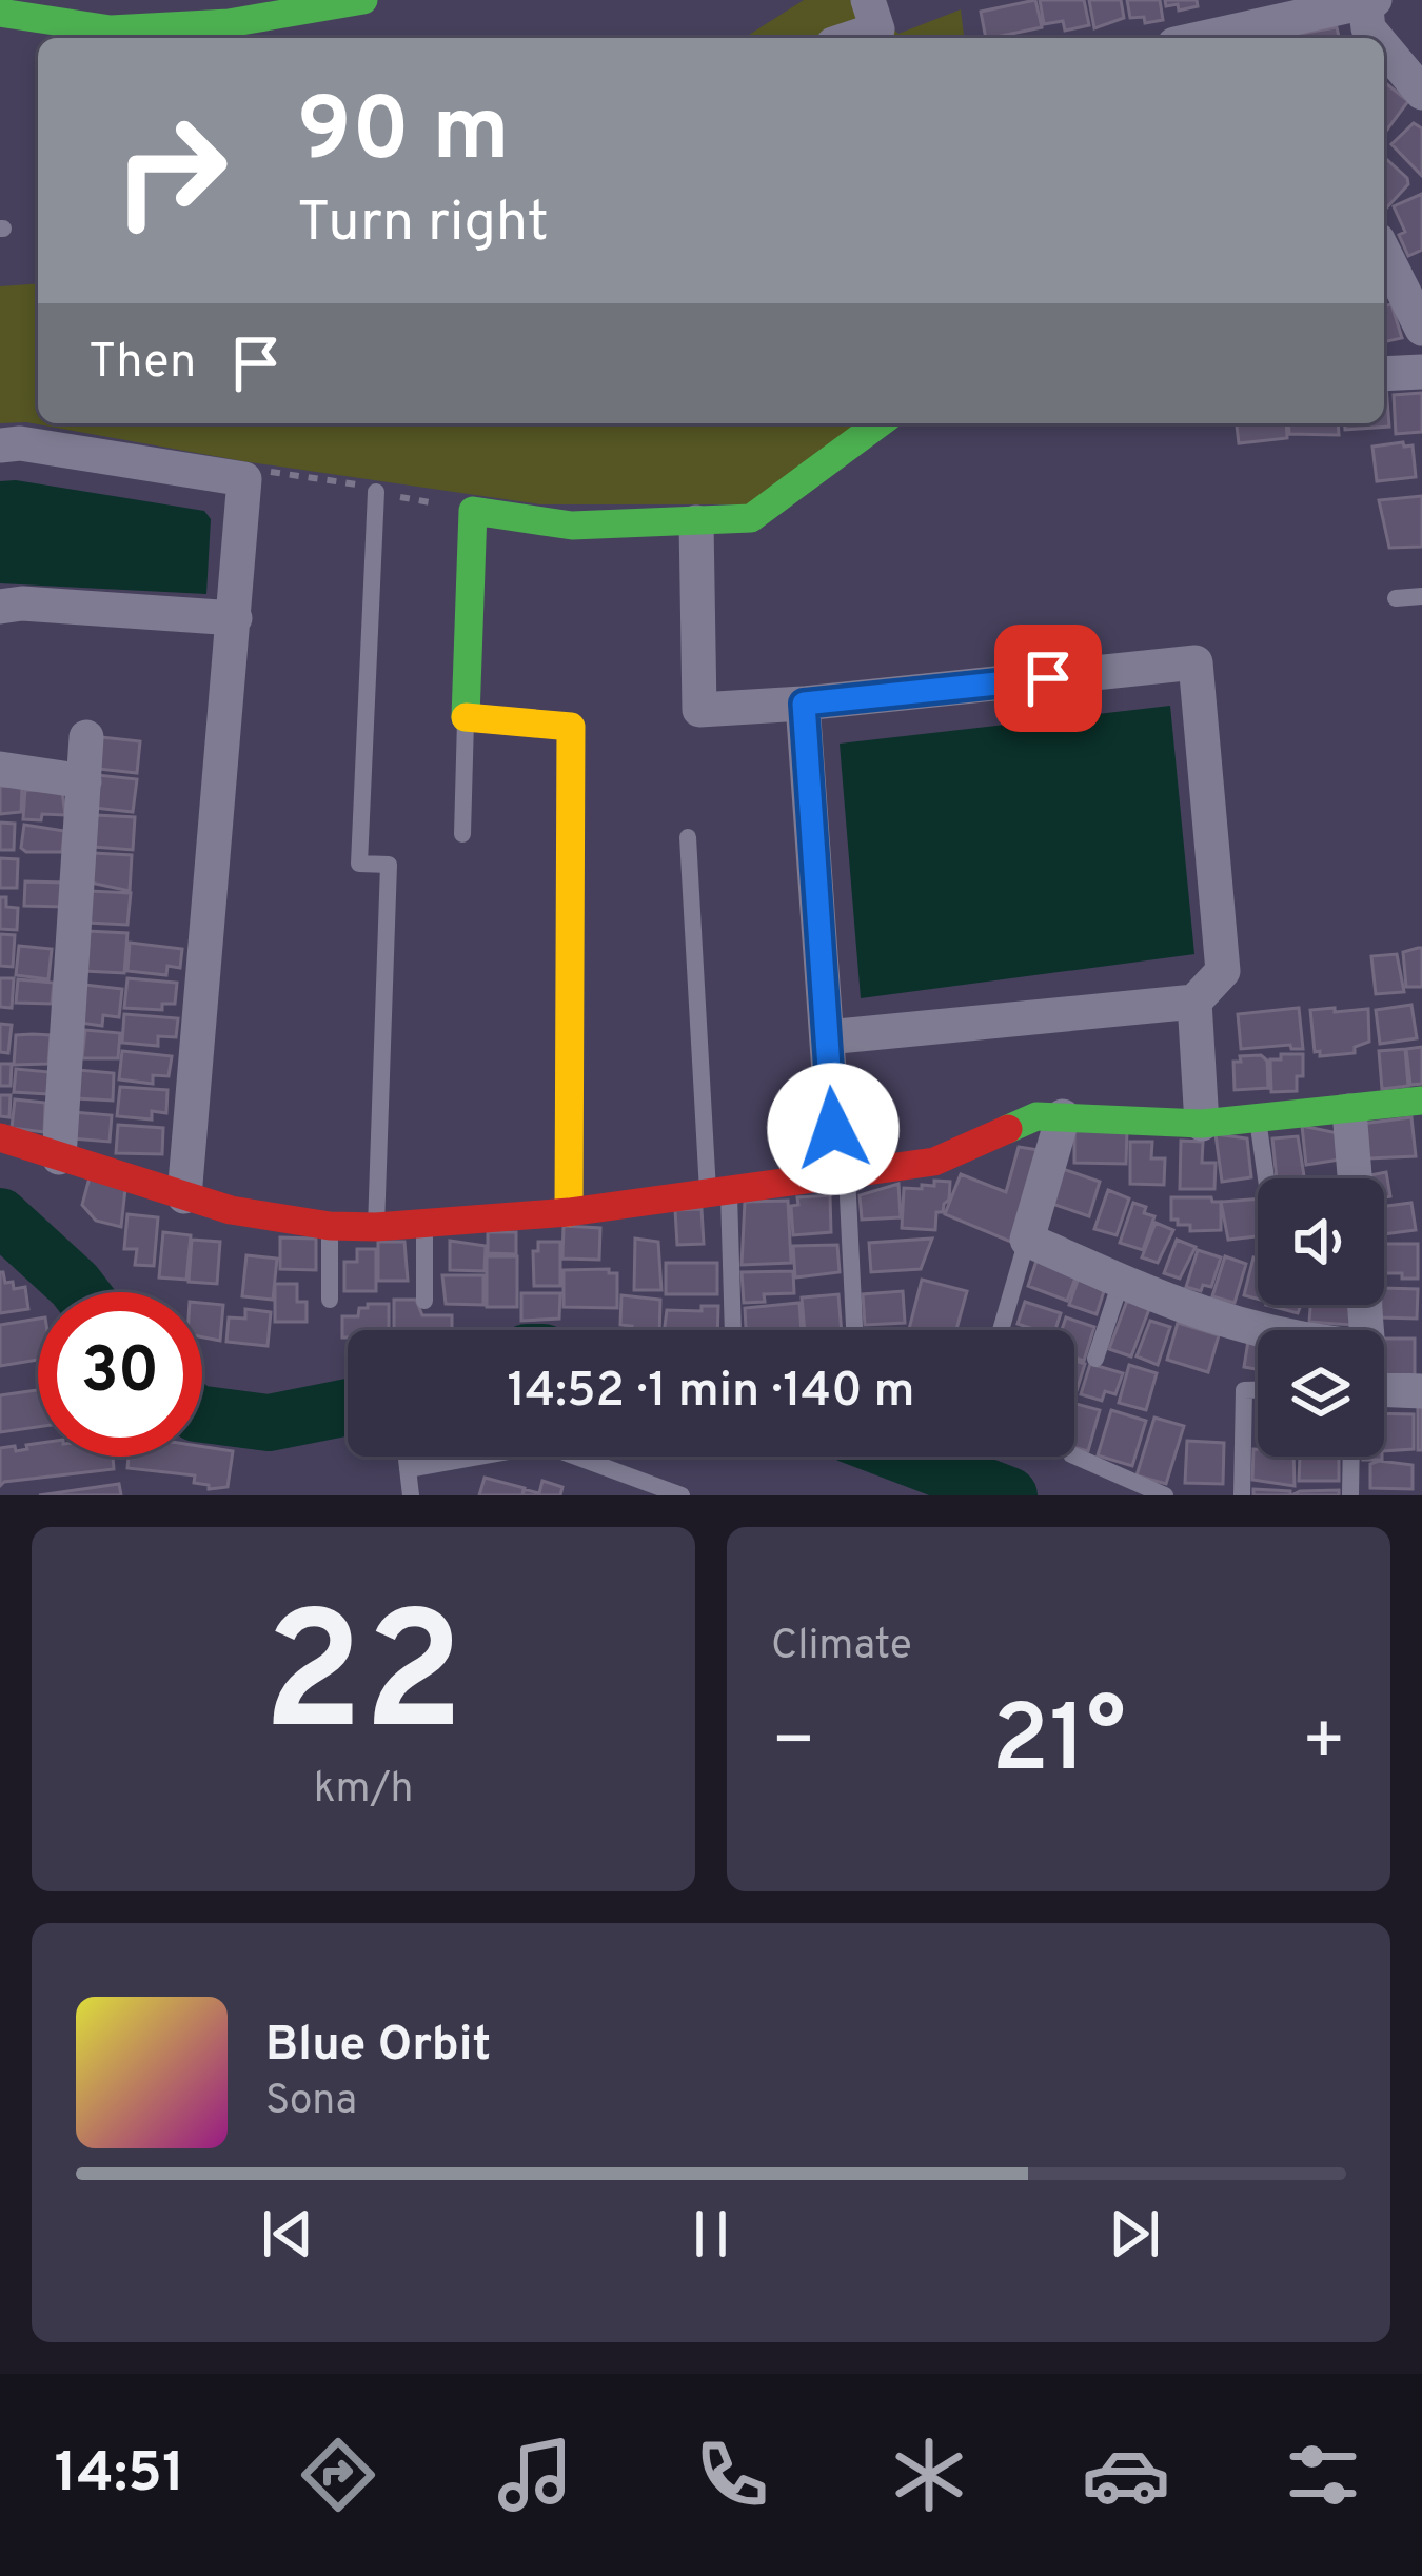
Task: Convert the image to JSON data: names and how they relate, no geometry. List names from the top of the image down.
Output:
{
  "page": {
    "turn": ["90 m", "Turn right"],
    "then": "Then",
    "limit": "30",
    "trip": "14:52 · 1 min · 140 m",
    "tile": [
      ["22", "km/h"],
      "Climate"
    ],
    "heat": ["−", "21°", "+"],
    "song": ["Blue Orbit", "Sona"],
    "tabs": "14:51"
  }
}
